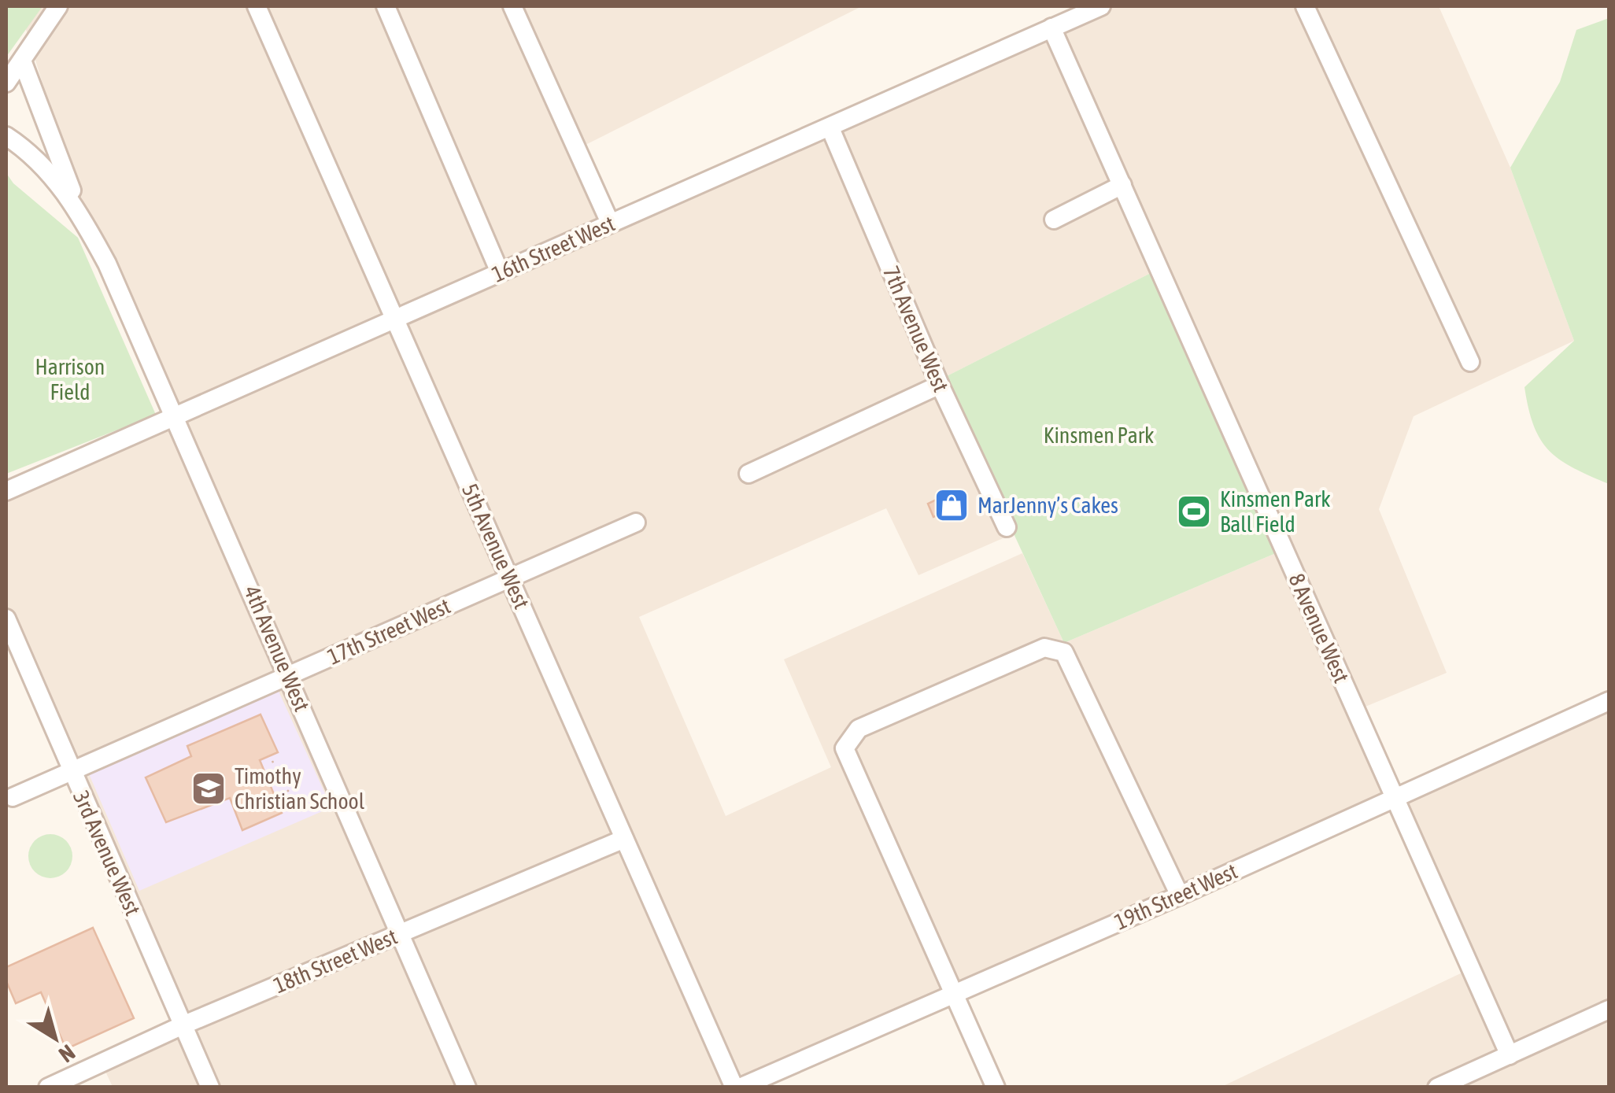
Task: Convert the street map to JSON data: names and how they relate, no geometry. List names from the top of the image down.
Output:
{
  "streets": {
    "street": [
      "16th Street West",
      "7th Avenue West",
      "5th Avenue West",
      "8 Avenue West",
      "17th Street West",
      "4th Avenue West",
      "3rd Avenue West",
      "19th Street West",
      "18th Street West"
    ]
  },
  "crossings": [
    ["16th Street West", "7th Avenue West"],
    ["16th Street West", "5th Avenue West"],
    ["16th Street West", "8 Avenue West"],
    ["16th Street West", "4th Avenue West"],
    ["5th Avenue West", "17th Street West"],
    ["5th Avenue West", "19th Street West"],
    ["5th Avenue West", "18th Street West"],
    ["8 Avenue West", "19th Street West"],
    ["17th Street West", "4th Avenue West"],
    ["17th Street West", "3rd Avenue West"],
    ["4th Avenue West", "18th Street West"],
    ["3rd Avenue West", "18th Street West"]
  ],
  "parks": ["Harrison Field", "Kinsmen Park"],
  "places": {
    "shop": ["MarJenny’s Cakes"],
    "sports": ["Kinsmen Park Ball Field"],
    "school or university": ["Timothy Christian School"]
  },
  "north": "bottom right"
}
